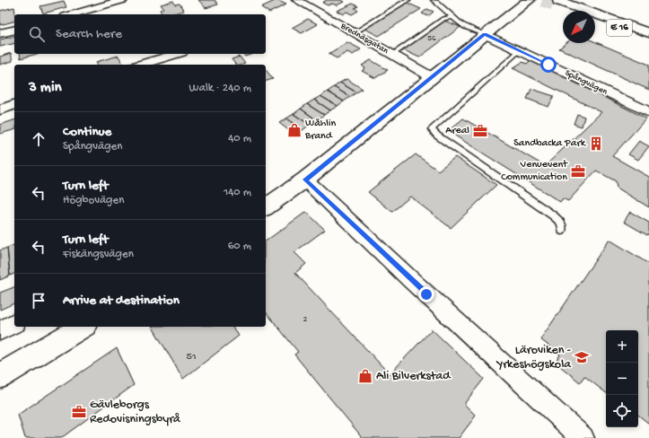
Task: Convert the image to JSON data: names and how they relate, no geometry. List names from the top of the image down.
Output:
{
  "streets": {
    "main road": ["E 16"],
    "street": ["Brednäsgatan", "Spångvägen"]
  },
  "places": {
    "shop": ["Wåhlin Brand", "Ali Bilverkstad"],
    "office": ["Areal", "Venuevent Communication", "Gävleborgs Redovisningsbyrå"],
    "building": ["Sandbacka Park"],
    "school or university": ["Läroviken - Yrkeshögskola"]
  },
  "house_numbers": ["56", "2", "51"],
  "north": "bottom left",
  "page": {
    "search": "Search here",
    "heading": ["3 min", "Walk · 240 m"],
    "list": [
      ["Continue", "Spångvägen", "40 m"],
      ["Turn left", "Högbovägen", "140 m"],
      ["Turn left", "Fiskängsvägen", "60 m"],
      "Arrive at destination"
    ],
    "map_buttons": ["+", "−"]
  }
}
